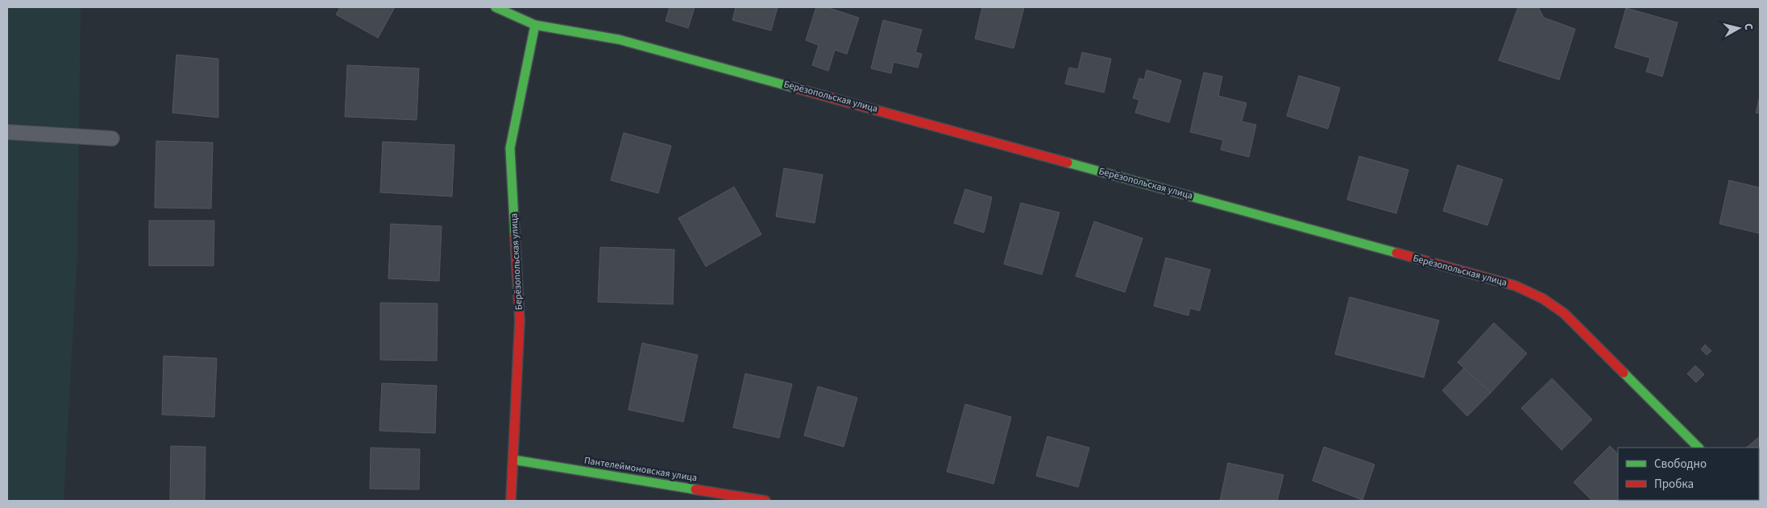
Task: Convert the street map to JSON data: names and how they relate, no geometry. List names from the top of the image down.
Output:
{
  "streets": {
    "street": ["Берёзопольская улица", "Пантелеймоновская улица"]
  },
  "crossings": [
    ["Берёзопольская улица", "Пантелеймоновская улица"]
  ],
  "legend": ["Свободно", "Пробка"],
  "north": "right"
}
